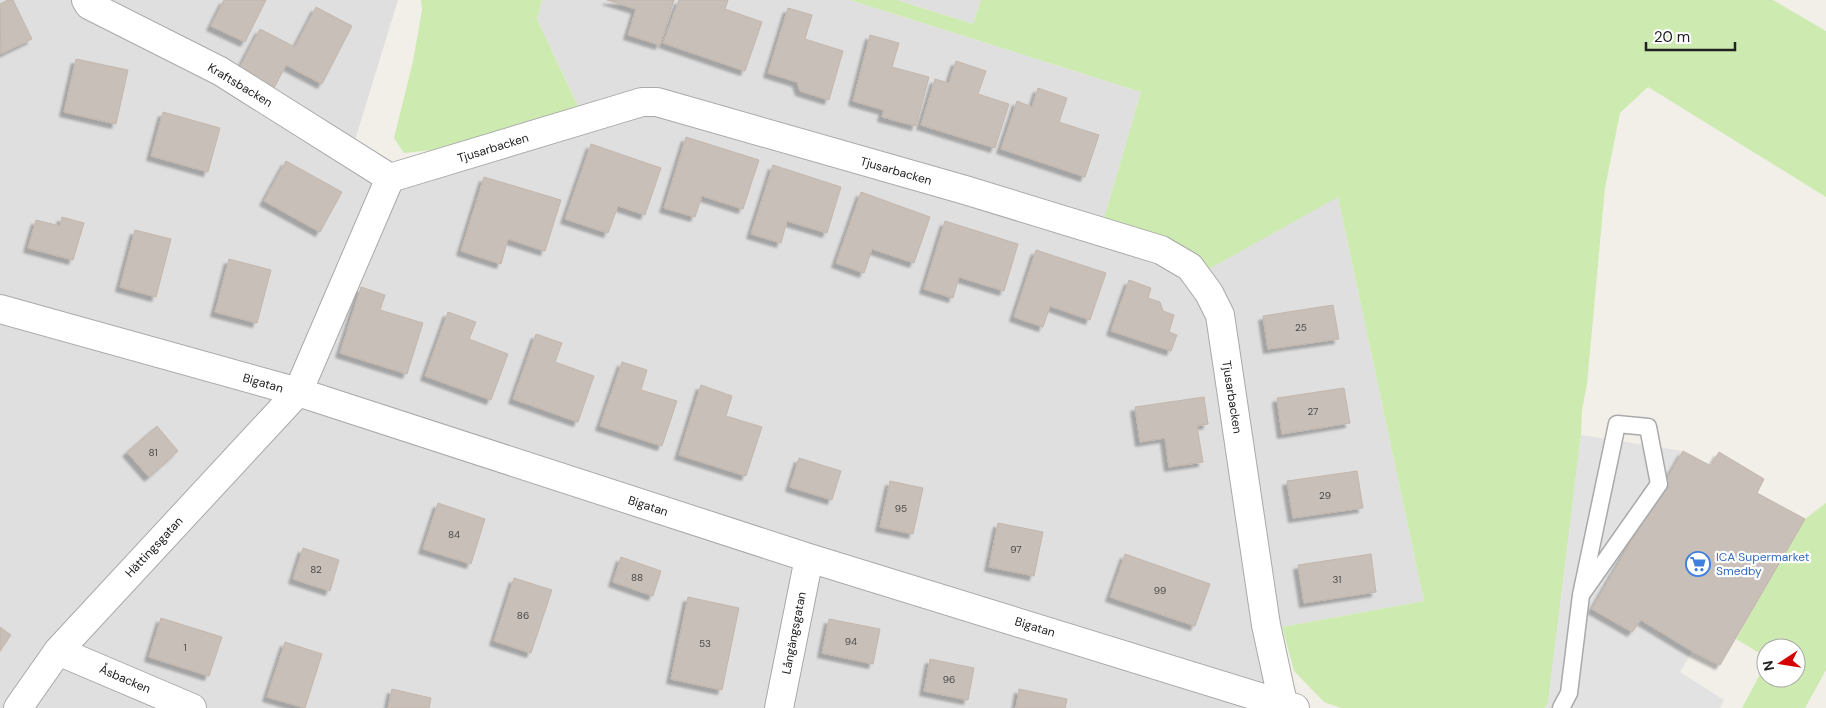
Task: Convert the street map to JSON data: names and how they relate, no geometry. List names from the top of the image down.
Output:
{
  "streets": {
    "street": [
      "Kraftsbacken",
      "Tjusarbacken",
      "Bigatan",
      "Hättingsgatan",
      "Långängsgatan",
      "Åsbacken"
    ]
  },
  "crossings": [
    ["Kraftsbacken", "Tjusarbacken"],
    ["Tjusarbacken", "Bigatan"],
    ["Bigatan", "Hättingsgatan"],
    ["Bigatan", "Långängsgatan"],
    ["Hättingsgatan", "Åsbacken"]
  ],
  "places": {
    "supermarket": ["ICA Supermarket Smedby"]
  },
  "house_numbers": [
    "25",
    "27",
    "81",
    "29",
    "95",
    "84",
    "97",
    "82",
    "88",
    "31",
    "99",
    "86",
    "94",
    "53",
    "1",
    "96"
  ],
  "scale_bar": "20 m",
  "north": "left"
}
